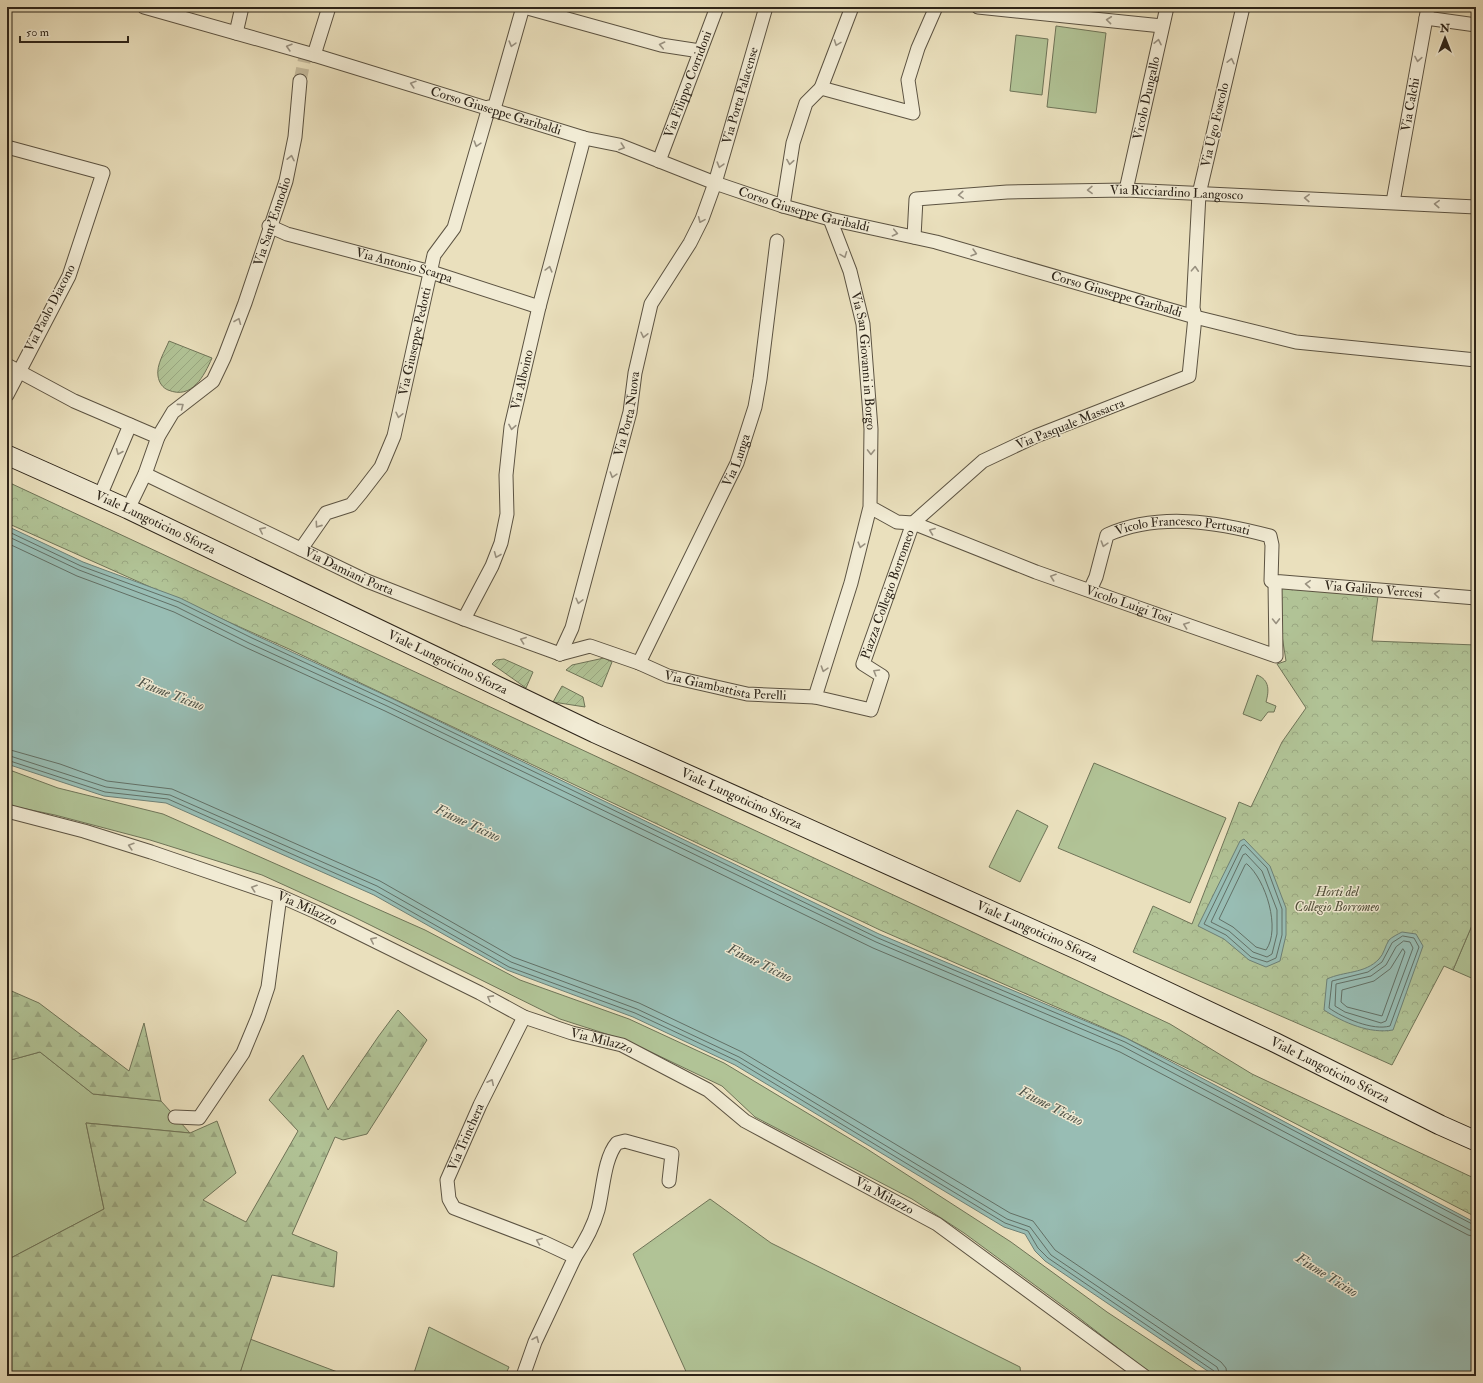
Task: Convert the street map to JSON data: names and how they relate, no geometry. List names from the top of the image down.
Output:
{
  "streets": {
    "main road": ["Viale Lungoticino Sforza"],
    "street": [
      "Via Filippo Corridoni",
      "Via Porta Palacense",
      "Vicolo Dungallo",
      "Via Calchi",
      "Corso Giuseppe Garibaldi",
      "Via Ugo Foscolo",
      "Via Ricciardino Langosco",
      "Via Sant'Ennodio",
      "Via Antonio Scarpa",
      "Via Paolo Diacono",
      "Via Giuseppe Pedotti",
      "Via San Giovanni in Borgo",
      "Via Alboino",
      "Via Porta Nuova",
      "Via Pasquale Massacra",
      "Via Lunga",
      "Vicolo Francesco Pertusati",
      "Via Damiani Porta",
      "Via Galileo Vercesi",
      "Piazza Collegio Borromeo",
      "Vicolo Luigi Tosi",
      "Via Giambattista Perelli",
      "Via Milazzo",
      "Via Trinchera"
    ]
  },
  "crossings": [
    ["Via Filippo Corridoni", "Corso Giuseppe Garibaldi"],
    ["Via Porta Palacense", "Corso Giuseppe Garibaldi"],
    ["Via Porta Palacense", "Via Porta Nuova"],
    ["Vicolo Dungallo", "Via Ricciardino Langosco"],
    ["Via Calchi", "Via Ricciardino Langosco"],
    ["Corso Giuseppe Garibaldi", "Via Ugo Foscolo"],
    ["Corso Giuseppe Garibaldi", "Via Ricciardino Langosco"],
    ["Corso Giuseppe Garibaldi", "Via Giuseppe Pedotti"],
    ["Corso Giuseppe Garibaldi", "Via San Giovanni in Borgo"],
    ["Corso Giuseppe Garibaldi", "Via Alboino"],
    ["Corso Giuseppe Garibaldi", "Via Porta Nuova"],
    ["Corso Giuseppe Garibaldi", "Via Pasquale Massacra"],
    ["Via Ugo Foscolo", "Via Ricciardino Langosco"],
    ["Via Ugo Foscolo", "Via Pasquale Massacra"],
    ["Via Sant'Ennodio", "Via Antonio Scarpa"],
    ["Via Sant'Ennodio", "Viale Lungoticino Sforza"],
    ["Via Sant'Ennodio", "Via Damiani Porta"],
    ["Via Antonio Scarpa", "Via Giuseppe Pedotti"],
    ["Via Antonio Scarpa", "Via Alboino"],
    ["Via Giuseppe Pedotti", "Via Damiani Porta"],
    ["Via San Giovanni in Borgo", "Piazza Collegio Borromeo"],
    ["Via Alboino", "Via Damiani Porta"],
    ["Via Porta Nuova", "Via Damiani Porta"],
    ["Via Porta Nuova", "Via Giambattista Perelli"],
    ["Via Pasquale Massacra", "Piazza Collegio Borromeo"],
    ["Via Pasquale Massacra", "Vicolo Luigi Tosi"],
    ["Via Lunga", "Via Giambattista Perelli"],
    ["Vicolo Francesco Pertusati", "Via Galileo Vercesi"],
    ["Vicolo Francesco Pertusati", "Vicolo Luigi Tosi"],
    ["Via Damiani Porta", "Via Giambattista Perelli"],
    ["Via Galileo Vercesi", "Vicolo Luigi Tosi"],
    ["Piazza Collegio Borromeo", "Vicolo Luigi Tosi"],
    ["Piazza Collegio Borromeo", "Via Giambattista Perelli"],
    ["Via Milazzo", "Via Trinchera"]
  ],
  "one_way": [
    "Vicolo Dungallo",
    "Via Calchi",
    "Via Ugo Foscolo",
    "Via Ricciardino Langosco",
    "Via Sant'Ennodio",
    "Via Giuseppe Pedotti",
    "Via San Giovanni in Borgo",
    "Via Porta Nuova",
    "Via Damiani Porta",
    "Via Galileo Vercesi",
    "Via Milazzo"
  ],
  "water": ["Fiume Ticino"],
  "parks": ["Horti del Collegio Borromeo"],
  "scale_bar": "50 m",
  "north": "top"
}
